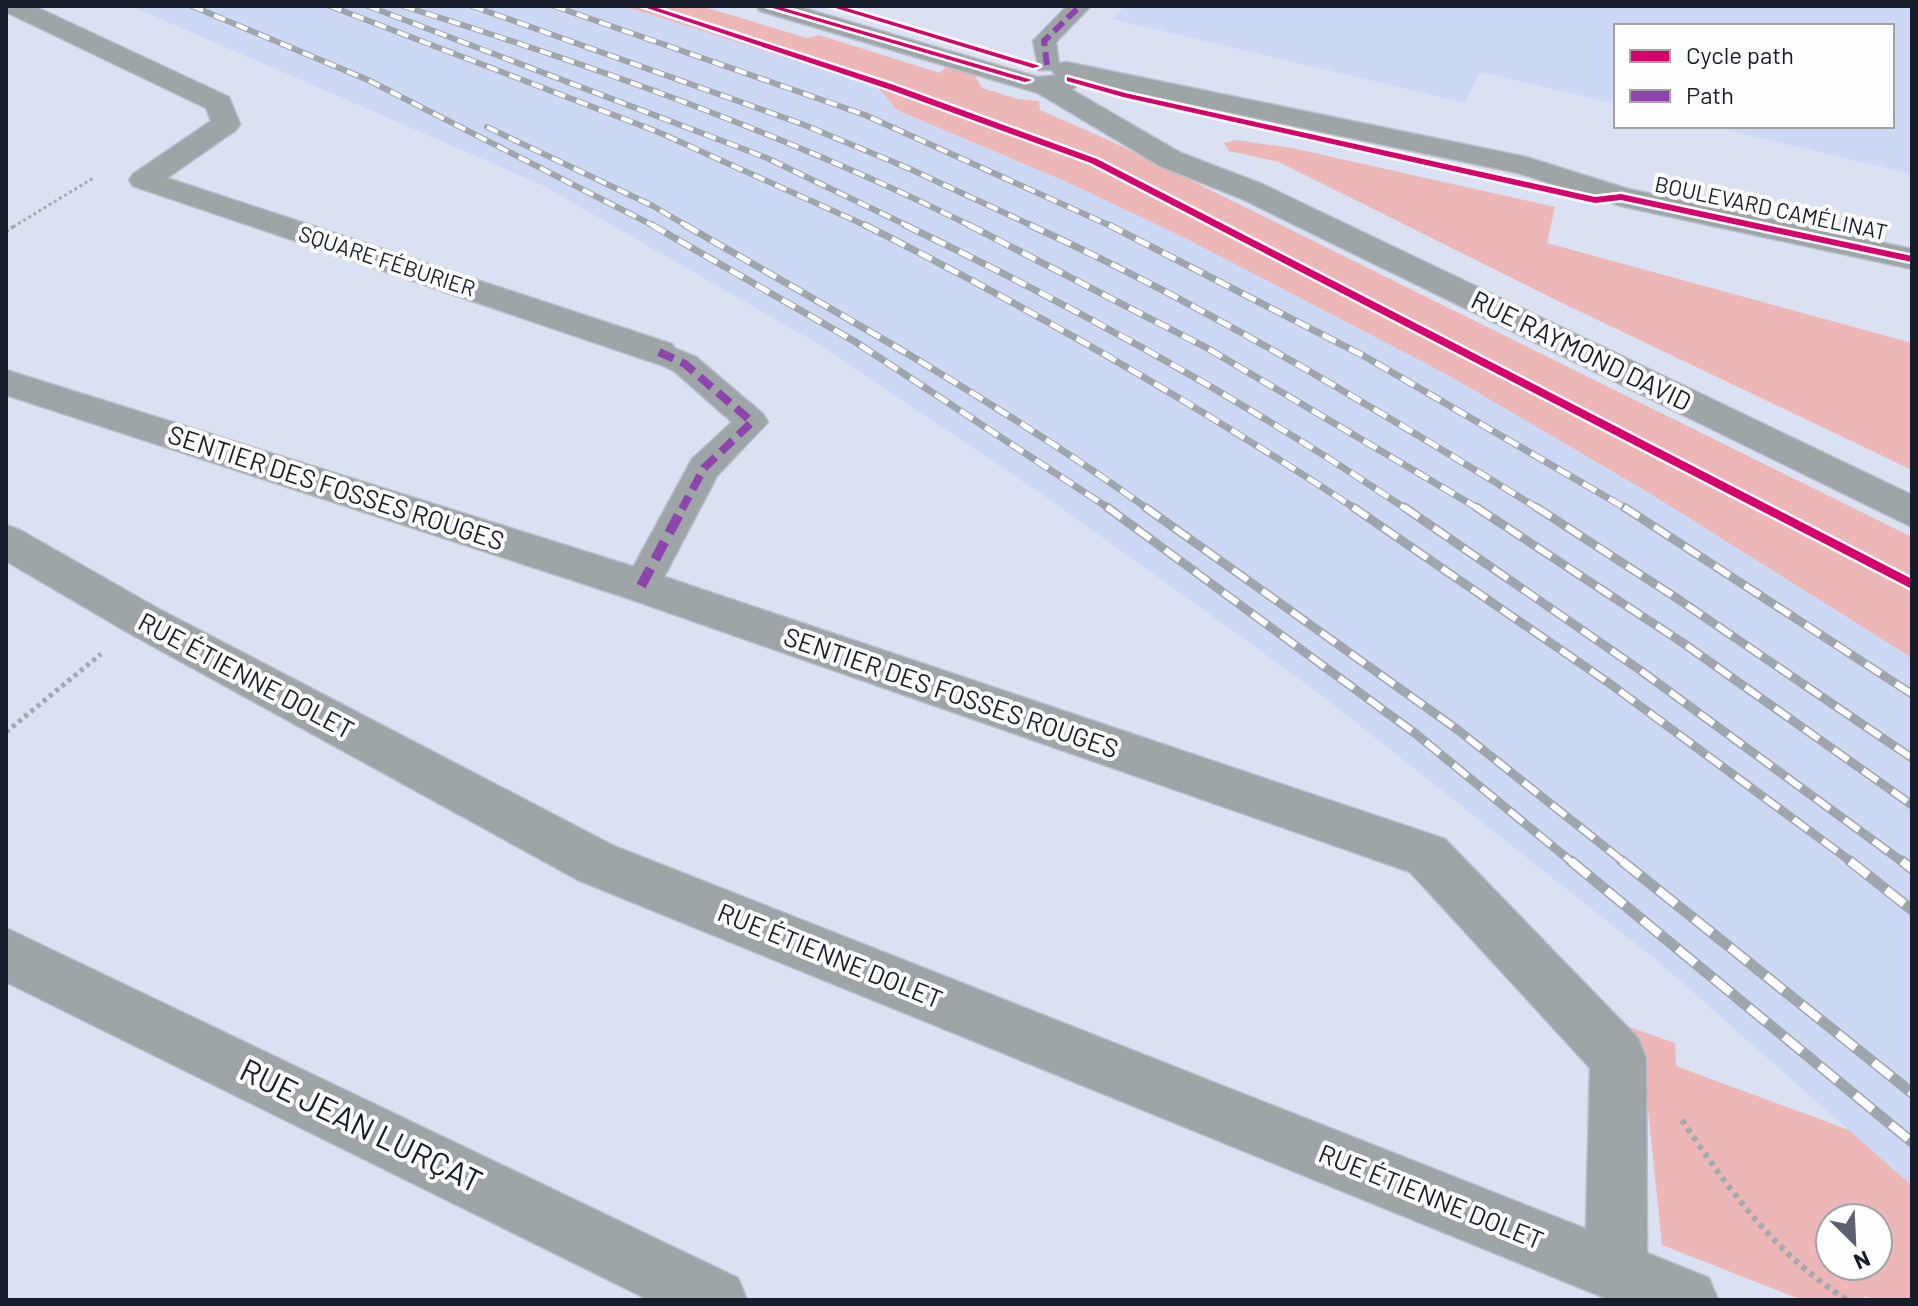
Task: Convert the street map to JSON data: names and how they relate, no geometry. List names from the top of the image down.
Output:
{
  "streets": {
    "main road": ["BOULEVARD CAMÉLINAT", "RUE RAYMOND DAVID"],
    "street": [
      "SQUARE FÉBURIER",
      "SENTIER DES FOSSES ROUGES",
      "RUE ÉTIENNE DOLET",
      "RUE JEAN LURÇAT"
    ]
  },
  "crossings": [
    ["BOULEVARD CAMÉLINAT", "RUE RAYMOND DAVID"],
    ["SQUARE FÉBURIER", "SENTIER DES FOSSES ROUGES"]
  ],
  "legend": ["Cycle path", "Path"],
  "north": "bottom right"
}
